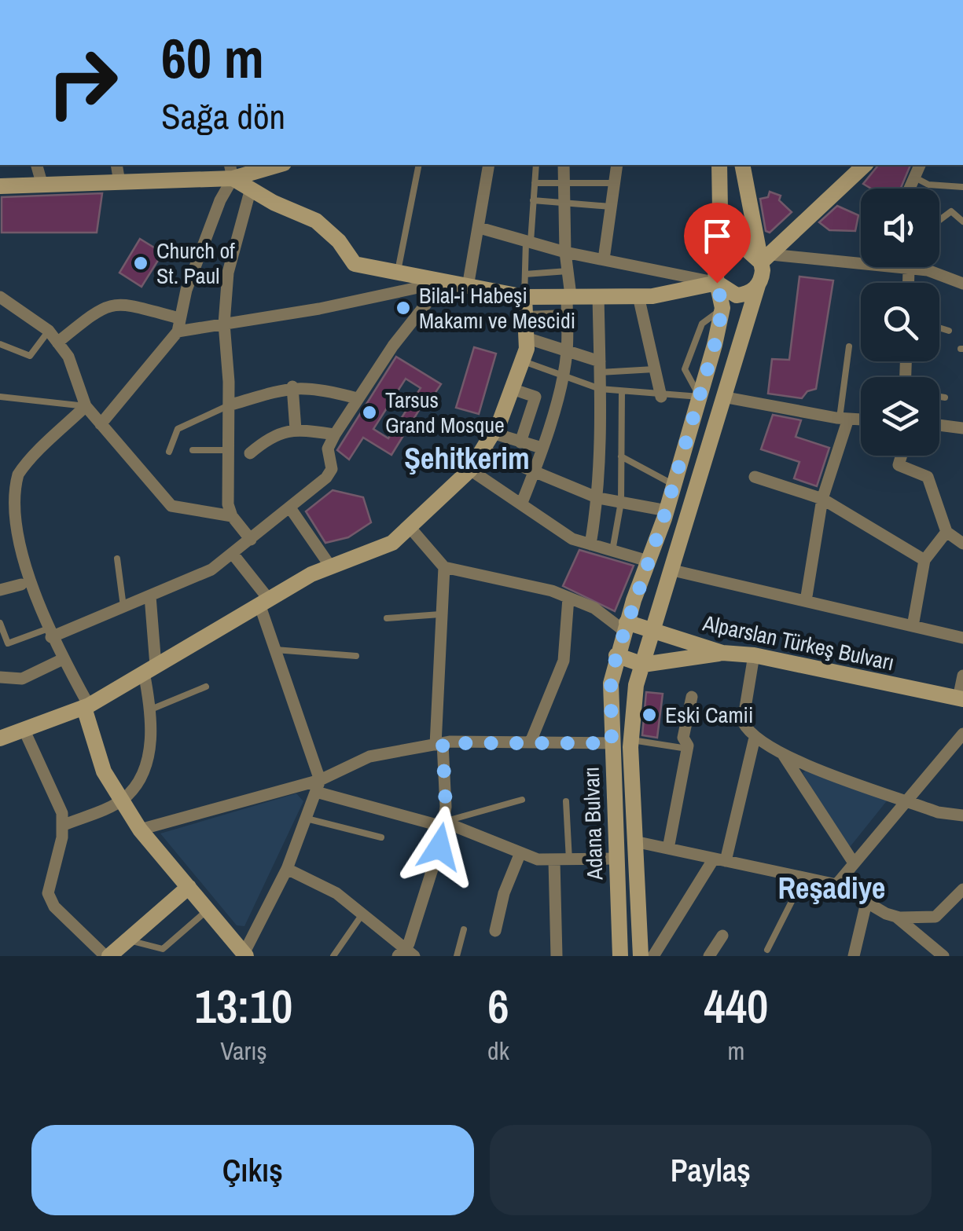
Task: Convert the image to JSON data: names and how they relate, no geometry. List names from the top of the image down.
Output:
{
  "streets": {
    "main road": ["Alparslan Türkeş Bulvarı", "Adana Bulvarı"]
  },
  "crossings": [
    ["Alparslan Türkeş Bulvarı", "Adana Bulvarı"]
  ],
  "districts": ["Şehitkerim", "Reşadiye"],
  "places": [
    "Church of St. Paul",
    "Bilal-i Habeşi Makamı ve Mescidi",
    "Tarsus Grand Mosque",
    "Eski Camii"
  ],
  "page": {
    "turn": ["60 m", "Sağa dön"],
    "eta": [
      "13:10",
      "Varış",
      "6",
      "dk",
      "440",
      "m"
    ],
    "buttons": ["Çıkış", "Paylaş"]
  }
}
